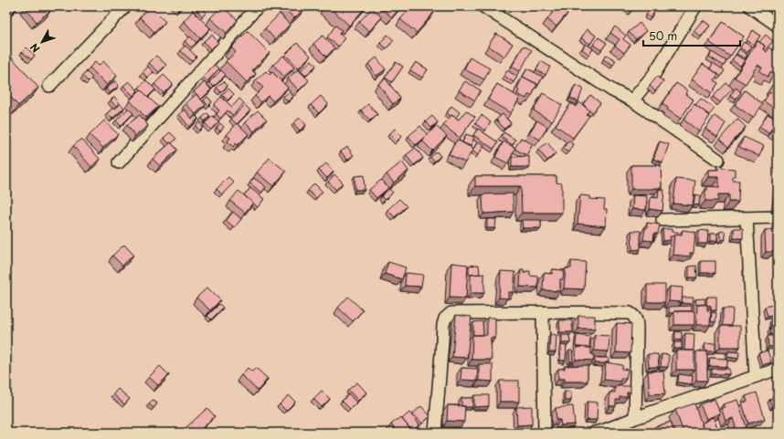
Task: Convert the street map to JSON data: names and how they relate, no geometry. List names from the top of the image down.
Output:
{
  "scale_bar": "50 m",
  "north": "bottom left"
}
